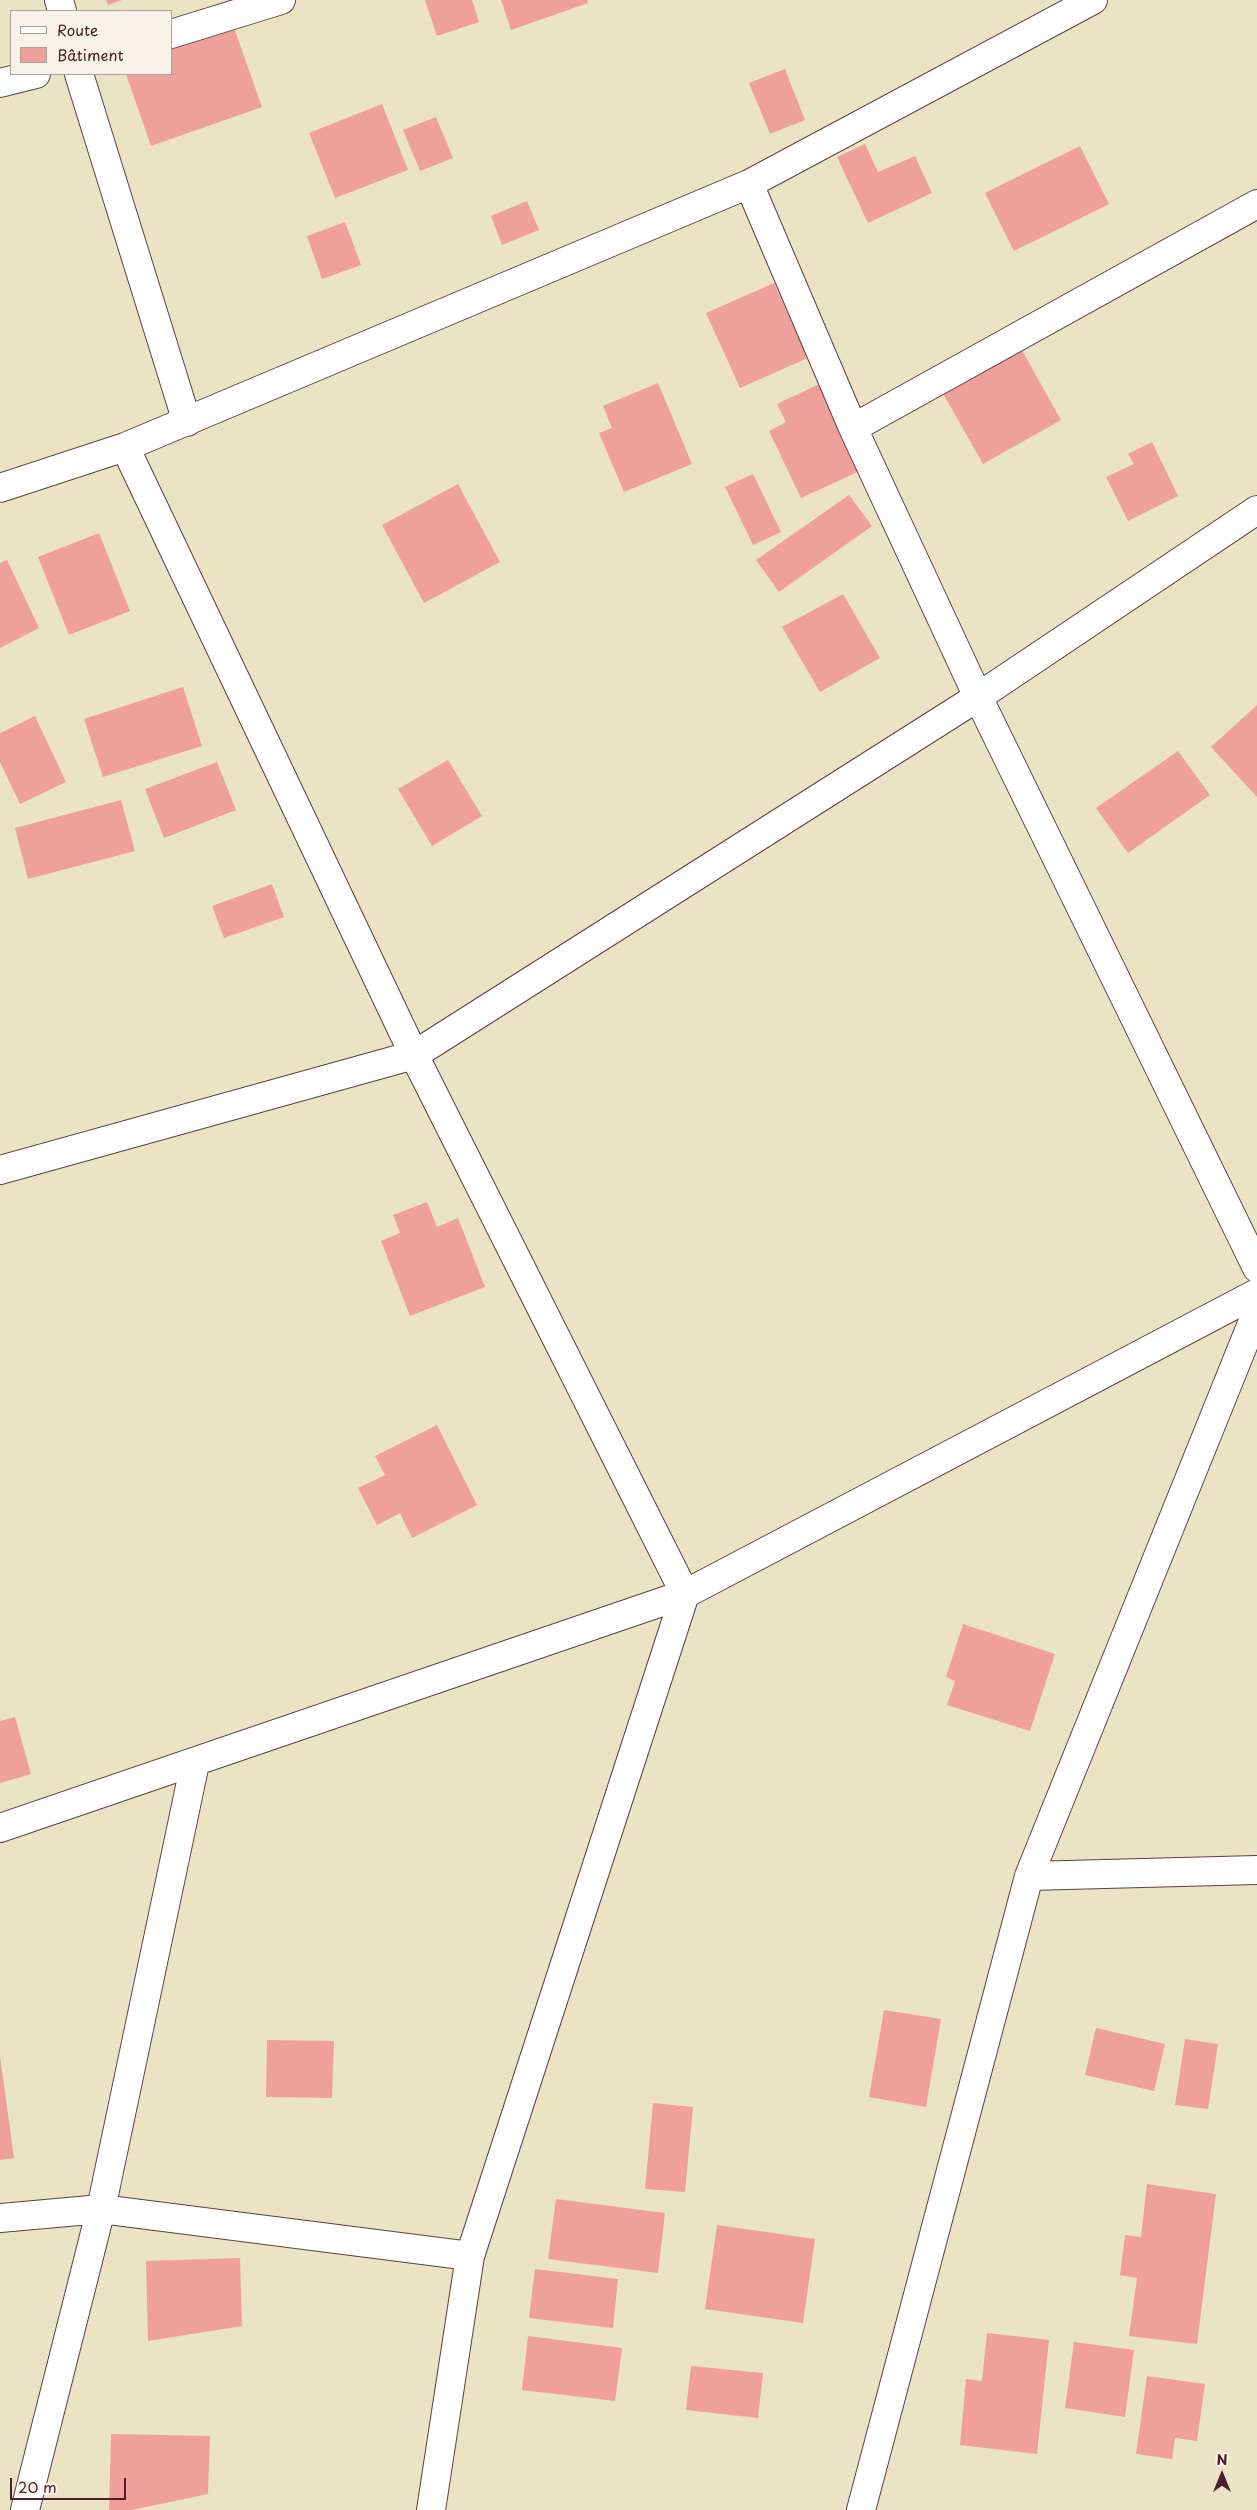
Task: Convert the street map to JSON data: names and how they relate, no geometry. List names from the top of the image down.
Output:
{
  "legend": ["Route", "Bâtiment"],
  "scale_bar": "20 m",
  "north": "top"
}
